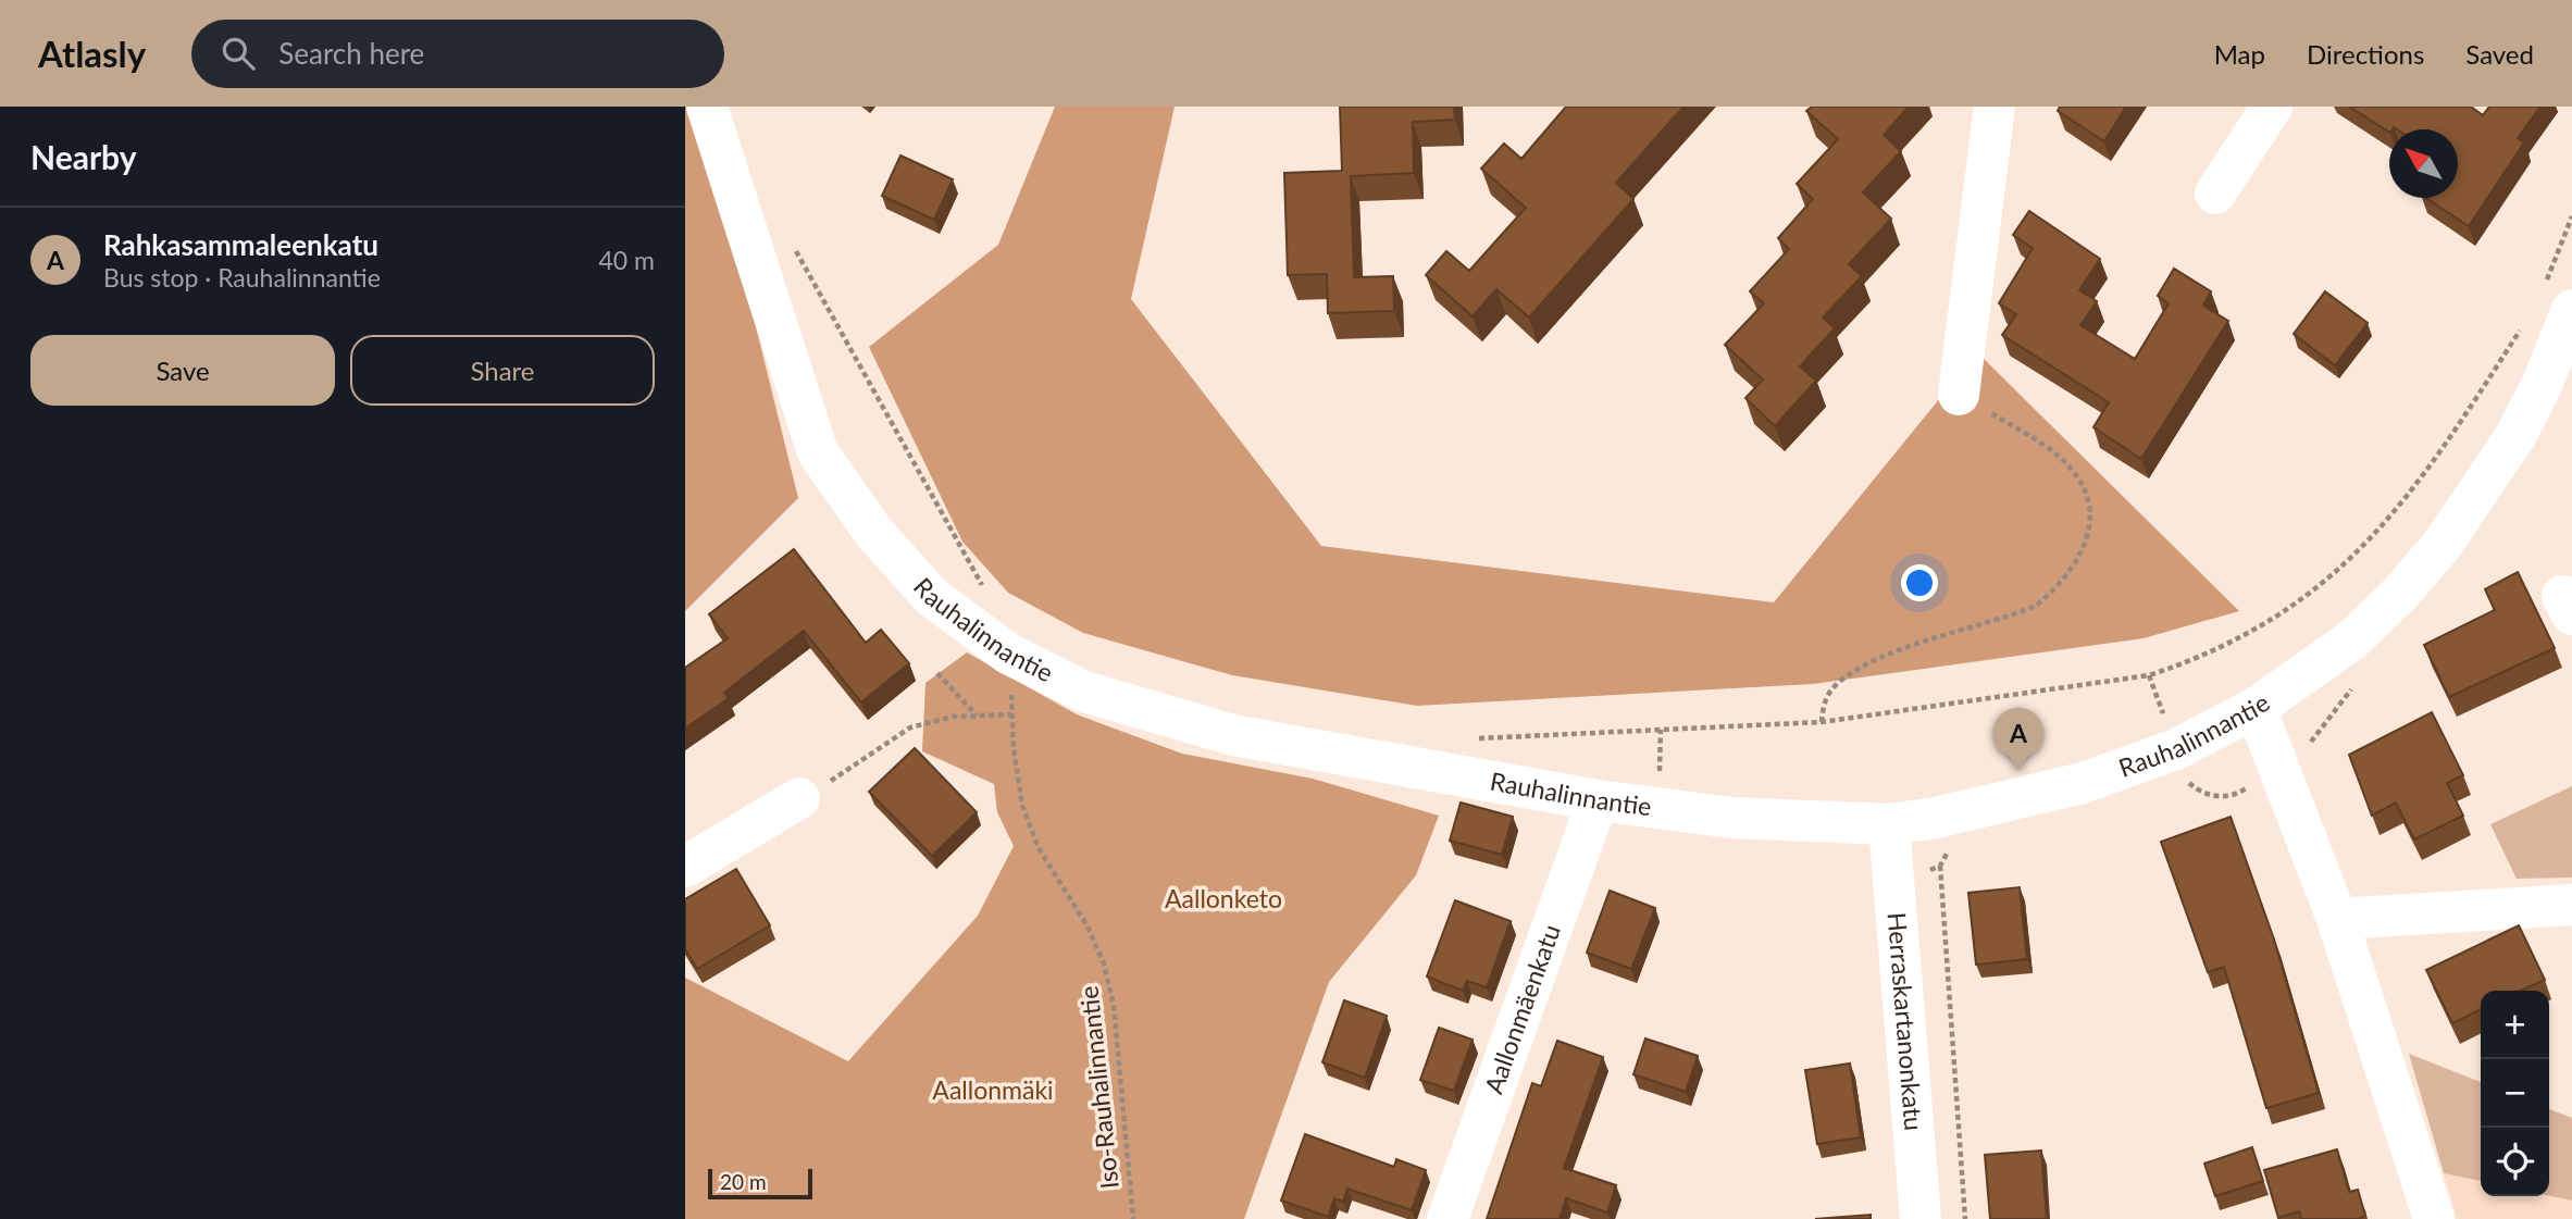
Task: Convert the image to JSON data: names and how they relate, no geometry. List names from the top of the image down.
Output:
{
  "streets": {
    "street": ["Rauhalinnantie", "Aallonmäenkatu", "Herraskartanonkatu"],
    "path": ["Iso-Rauhalinnantie"]
  },
  "crossings": [
    ["Rauhalinnantie", "Aallonmäenkatu"],
    ["Rauhalinnantie", "Herraskartanonkatu"],
    ["Rauhalinnantie", "Iso-Rauhalinnantie"]
  ],
  "parks": ["Aallonketo", "Aallonmäki"],
  "scale_bar": "20 m",
  "north": "top left",
  "page": {
    "header": "Atlasly",
    "search": "Search here",
    "nav": ["Map", "Directions", "Saved"],
    "heading": "Nearby",
    "list": [
      {
        "mark": "A",
        "name": "Rahkasammaleenkatu",
        "note": "Bus stop · Rauhalinnantie",
        "value": "40 m"
      }
    ],
    "buttons": ["Save", "Share"],
    "pins": "A",
    "map_buttons": ["+", "−"],
    "scale": "20 m"
  }
}
